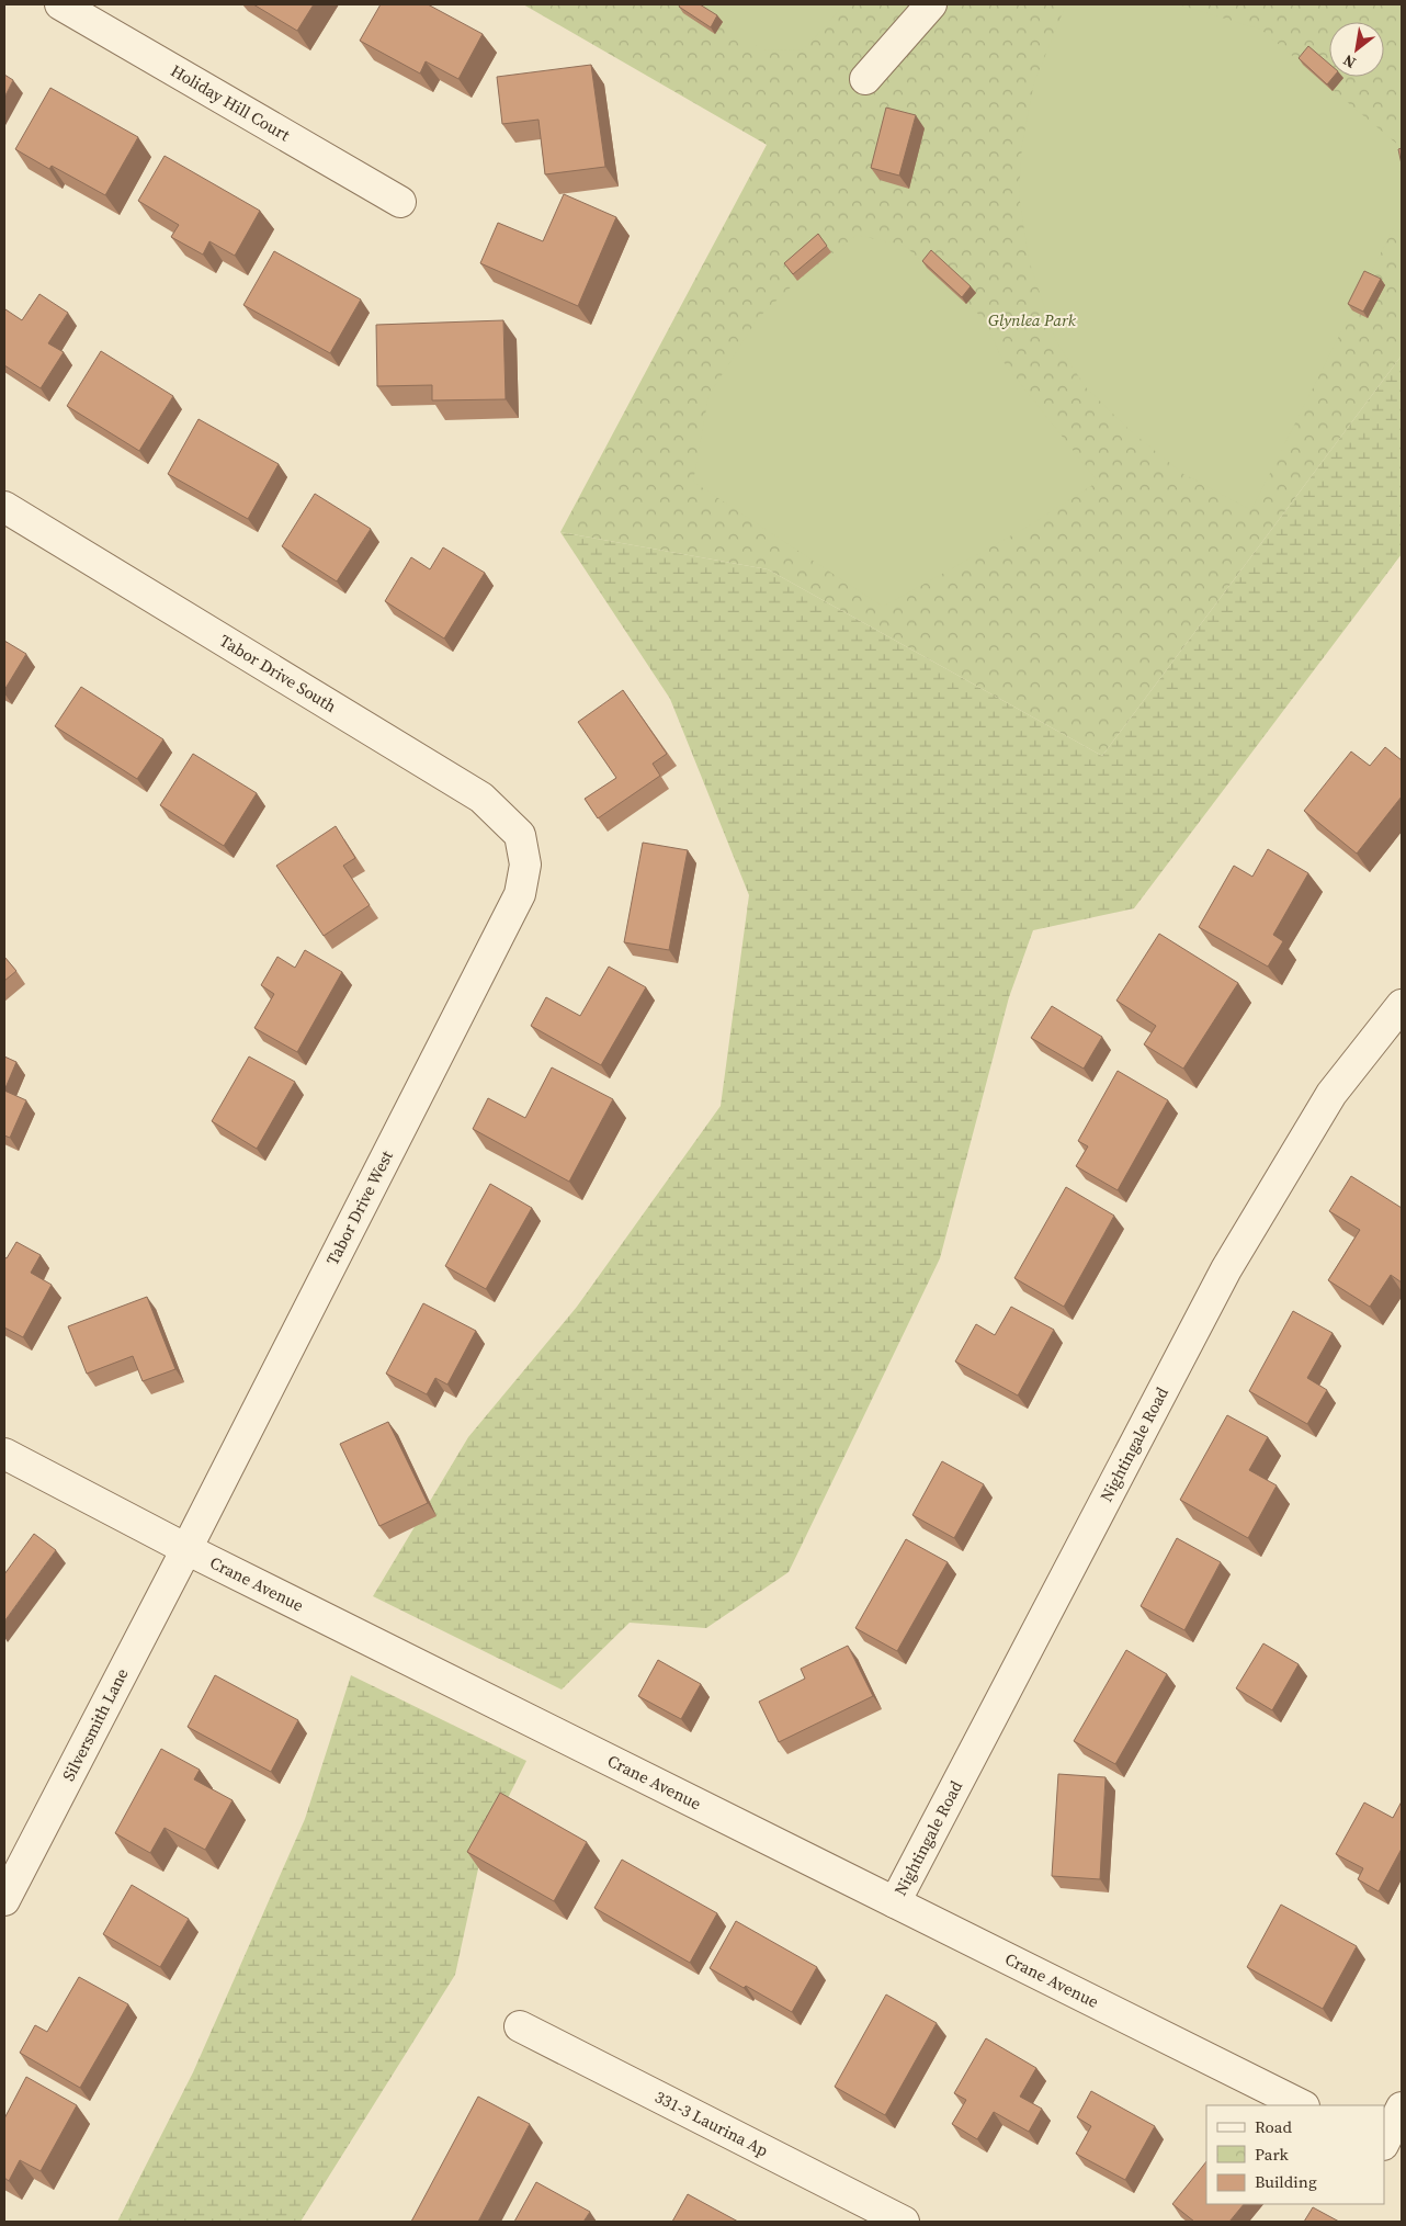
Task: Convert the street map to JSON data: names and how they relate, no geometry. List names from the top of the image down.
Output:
{
  "streets": {
    "street": [
      "Holiday Hill Court",
      "Tabor Drive South",
      "Tabor Drive West",
      "Nightingale Road",
      "Crane Avenue",
      "Silversmith Lane",
      "331-3 Laurina Ap"
    ]
  },
  "crossings": [
    ["Tabor Drive South", "Tabor Drive West"],
    ["Tabor Drive West", "Crane Avenue"],
    ["Tabor Drive West", "Silversmith Lane"],
    ["Nightingale Road", "Crane Avenue"],
    ["Crane Avenue", "Silversmith Lane"]
  ],
  "parks": ["Glynlea Park"],
  "legend": ["Road", "Park", "Building"],
  "north": "bottom left"
}
